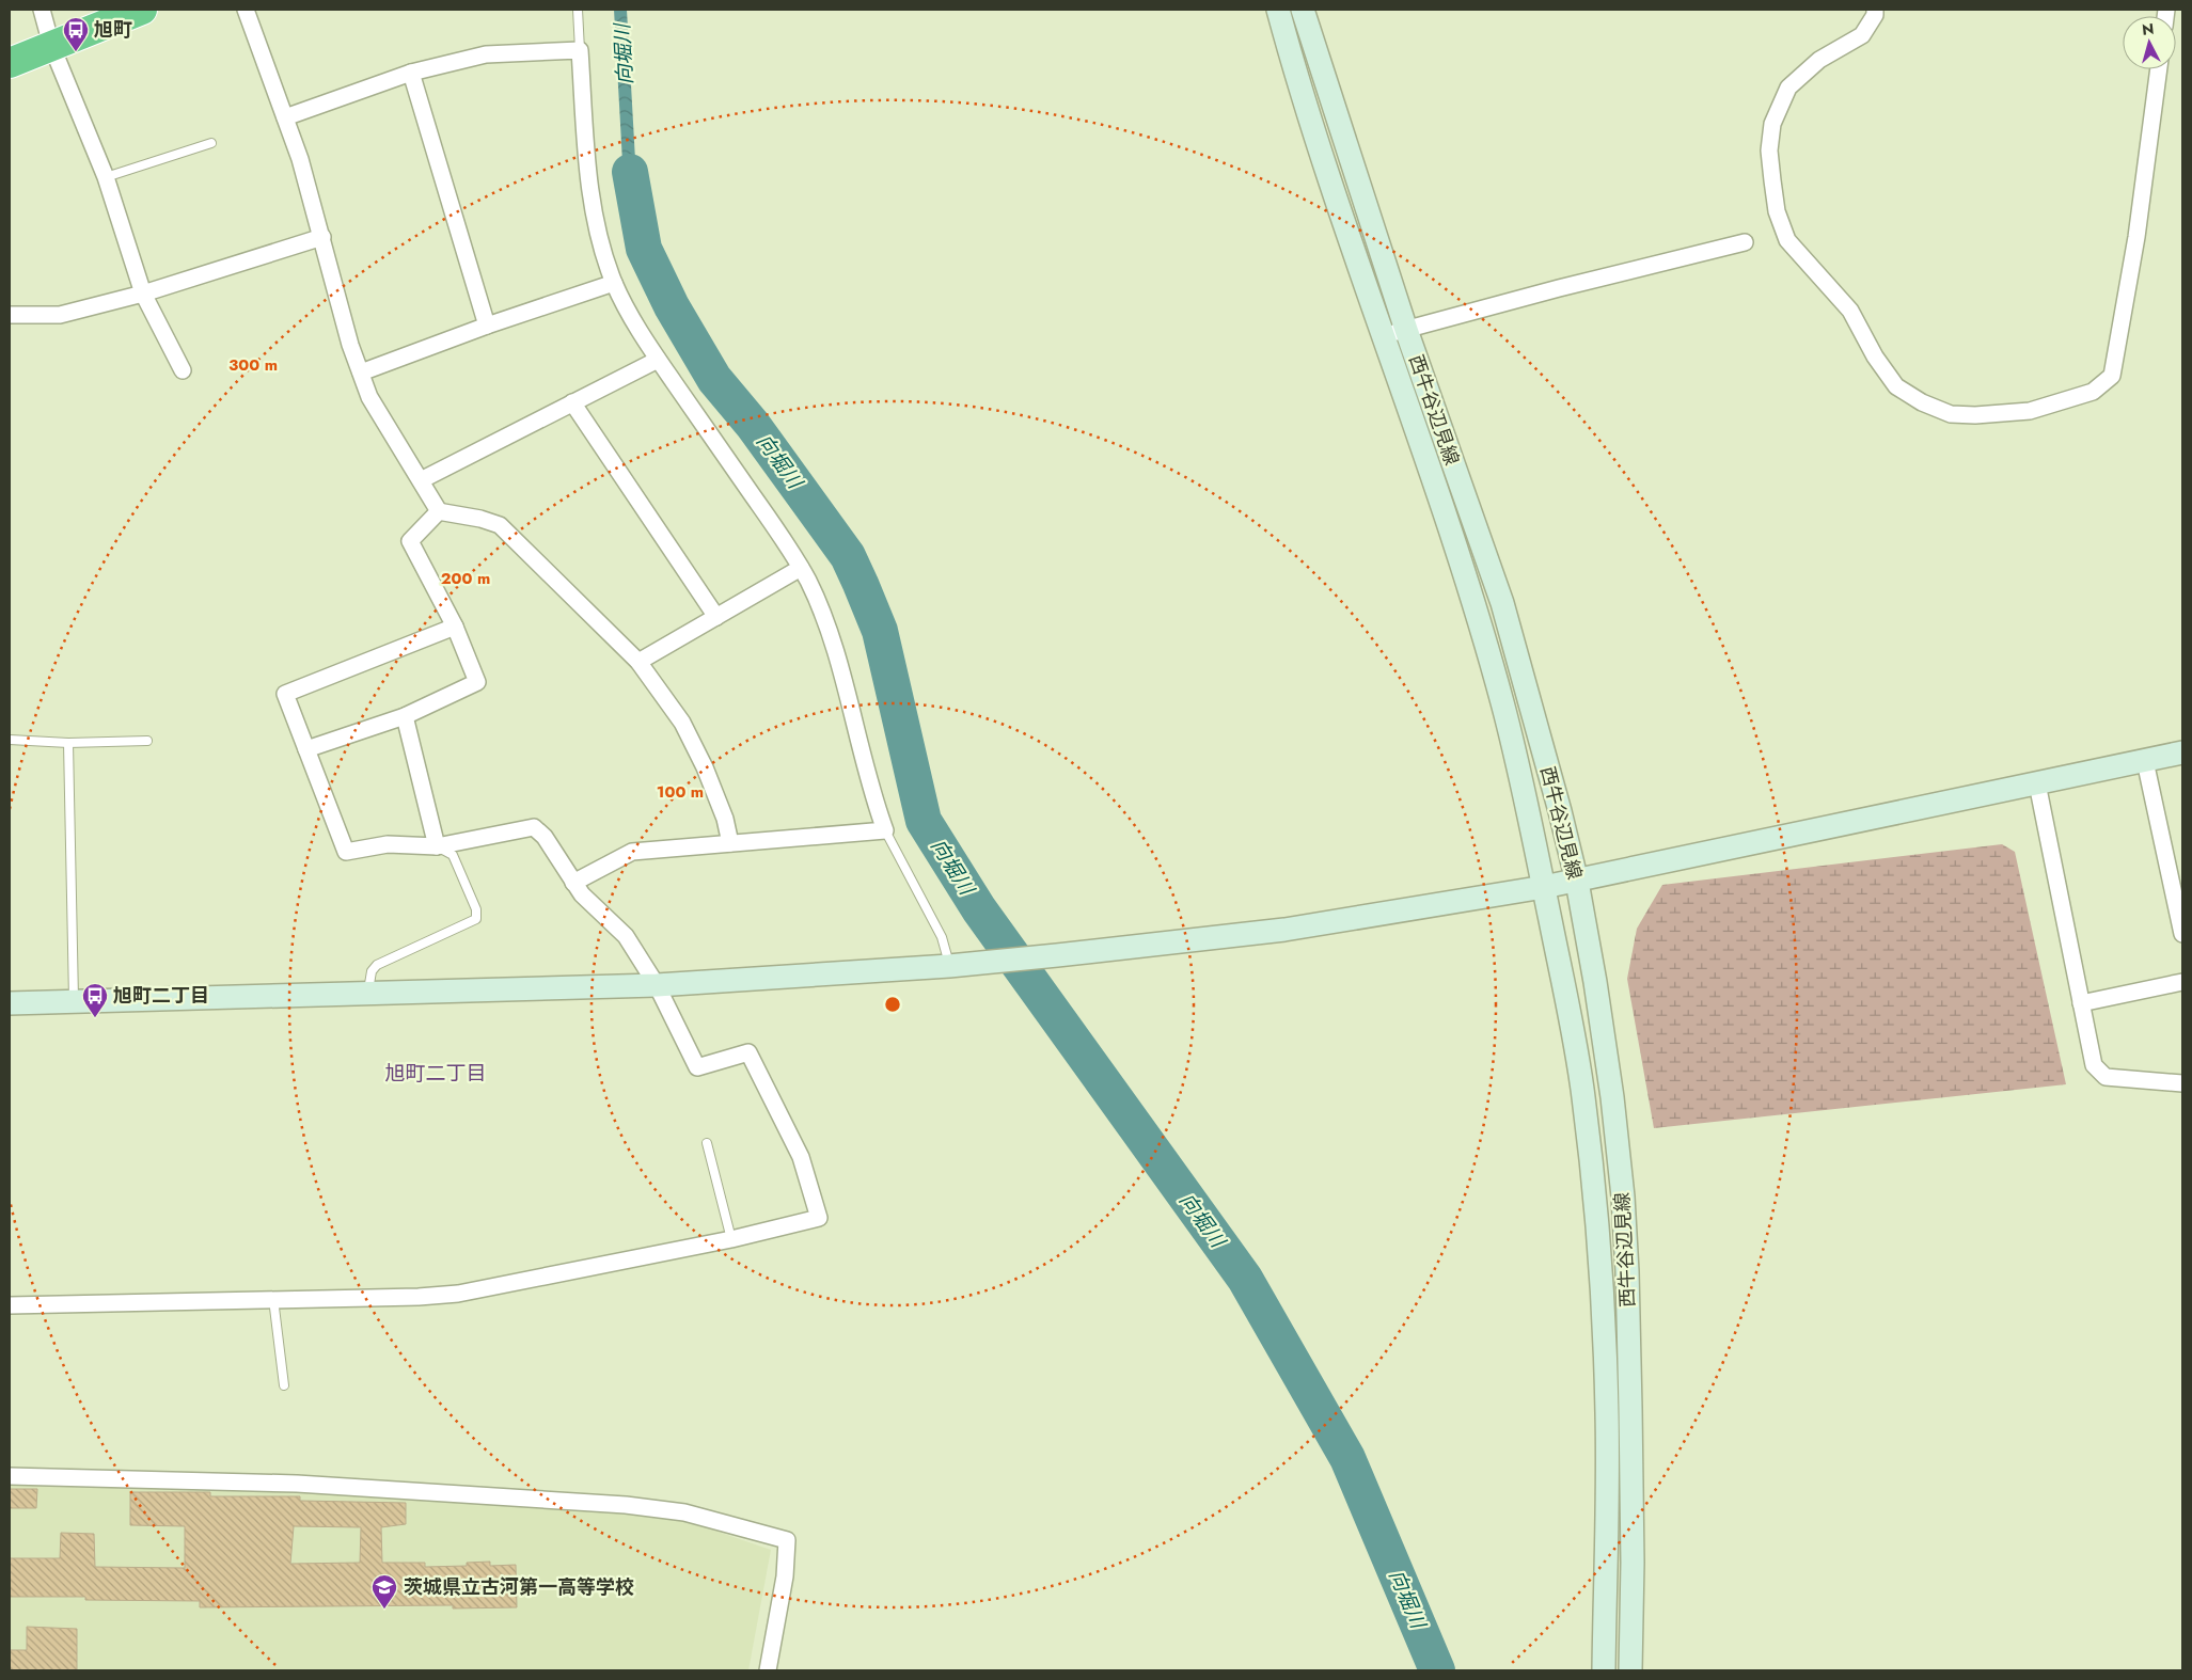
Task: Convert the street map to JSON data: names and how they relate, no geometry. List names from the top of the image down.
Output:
{
  "streets": {
    "street": ["西牛谷辺見線"]
  },
  "districts": ["旭町二丁目"],
  "water": ["向堀川"],
  "places": {
    "bus stop": ["旭町", "旭町二丁目"],
    "school or university": ["茨城県立古河第一高等学校"]
  },
  "north": "top",
  "rings": ["300 m", "200 m", "100 m"]
}
